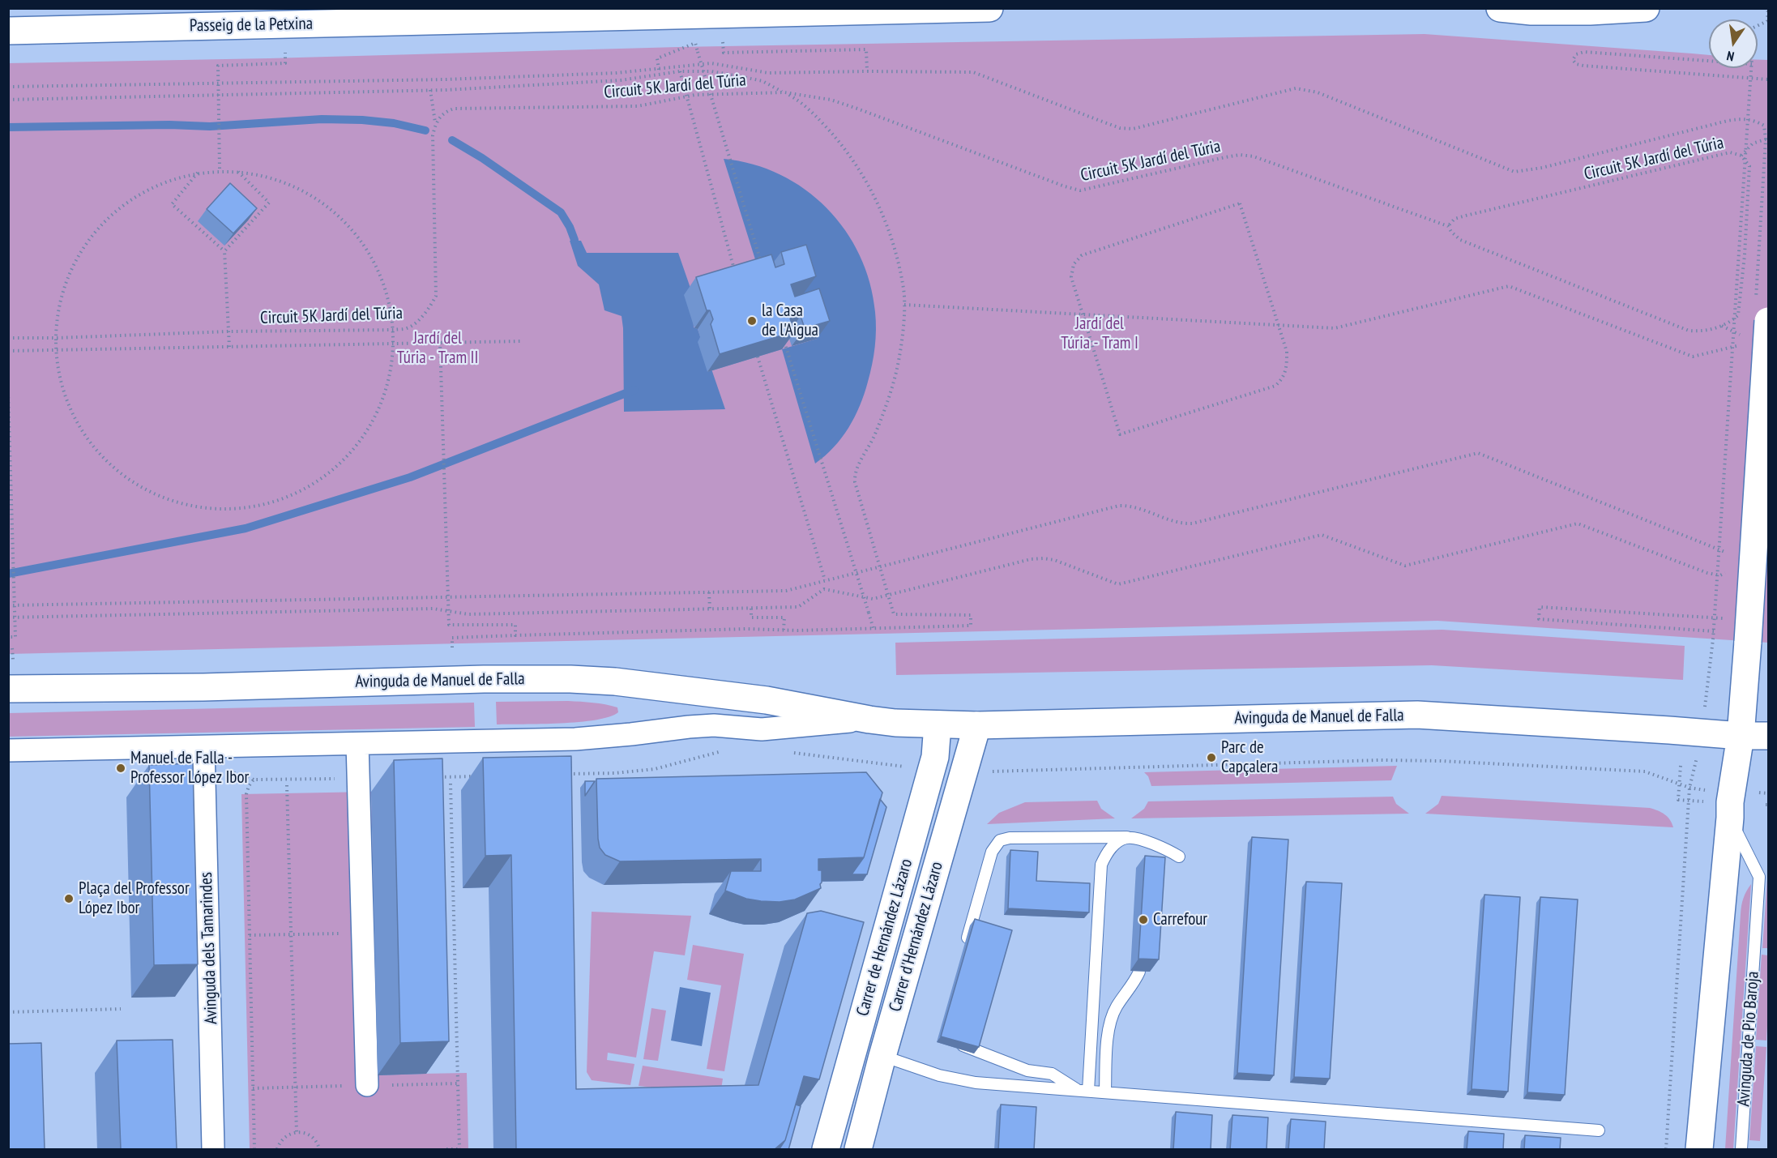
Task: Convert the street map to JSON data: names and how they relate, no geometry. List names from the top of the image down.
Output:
{
  "streets": {
    "main road": [
      "Passeig de la Petxina",
      "Avinguda de Manuel de Falla",
      "Carrer d'Hernández Lázaro",
      "Carrer de Hernández Lázaro",
      "Avinguda de Pio Baroja"
    ],
    "street": ["Avinguda dels Tamarindes"],
    "path": ["Circuit 5K Jardí del Túria"]
  },
  "crossings": [
    ["Avinguda de Manuel de Falla", "Carrer d'Hernández Lázaro"],
    ["Avinguda de Manuel de Falla", "Carrer de Hernández Lázaro"],
    ["Avinguda de Manuel de Falla", "Avinguda dels Tamarindes"],
    ["Avinguda de Manuel de Falla", "Avinguda de Pio Baroja"]
  ],
  "parks": ["Jardí del Túria - Tram I", "Jardí del Túria - Tram II"],
  "places": [
    "la Casa de l'Aigua",
    "Parc de Capçalera",
    "Manuel de Falla - Professor López Ibor",
    "Plaça del Professor López Ibor",
    "Carrefour"
  ],
  "north": "bottom"
}
